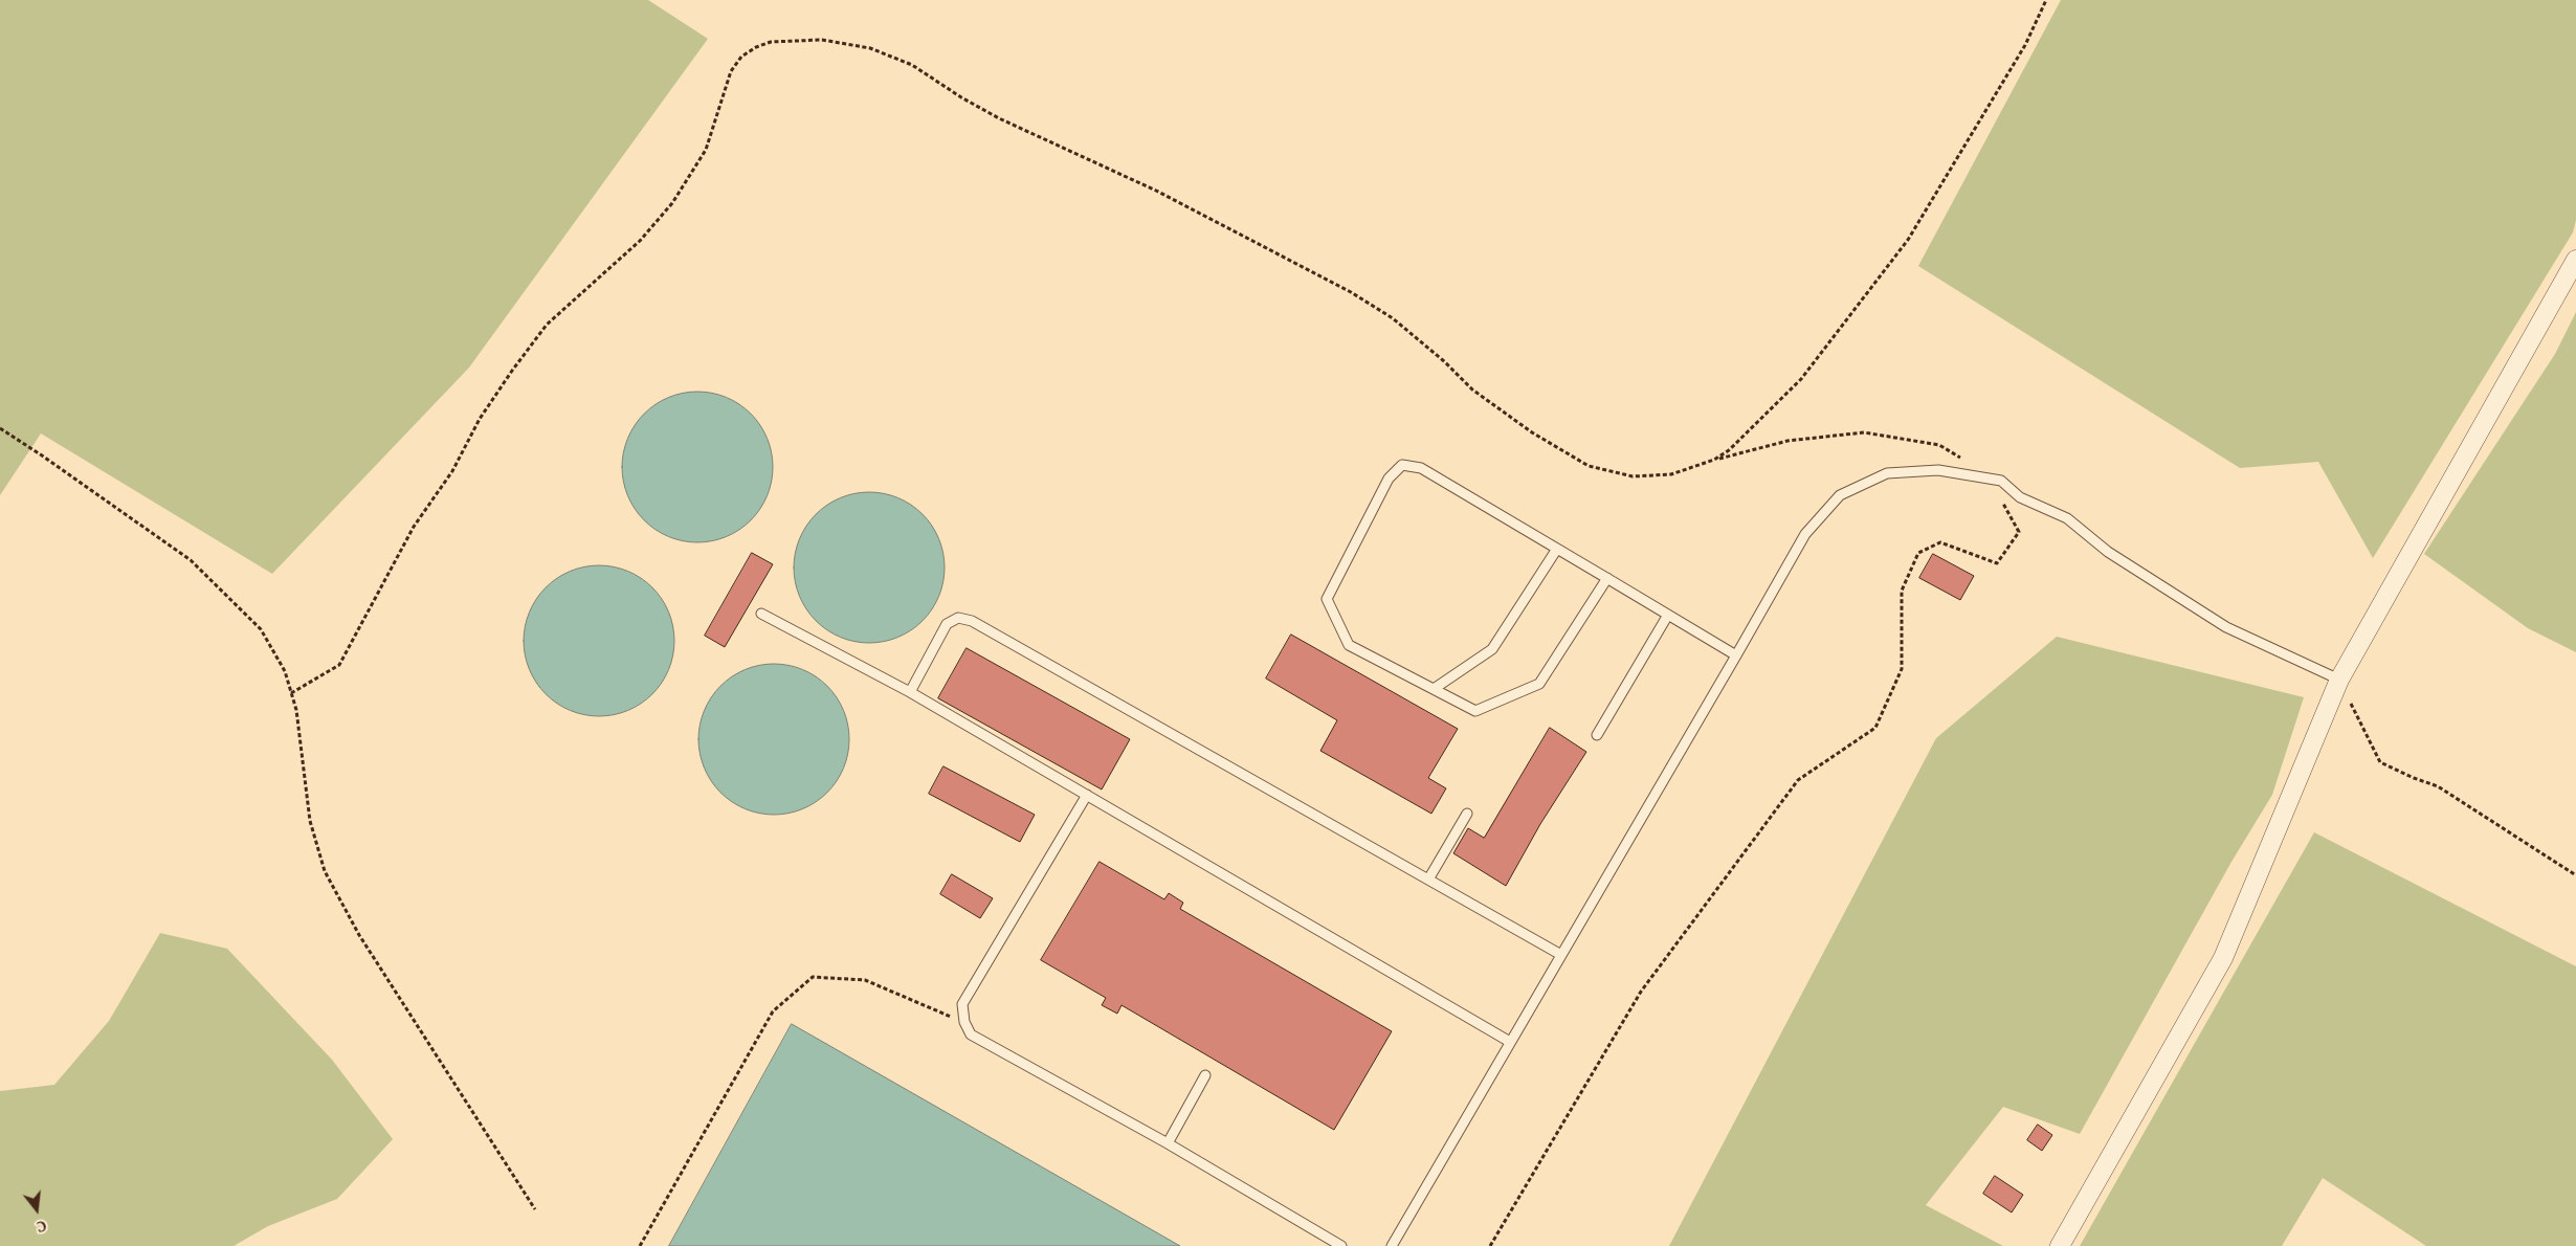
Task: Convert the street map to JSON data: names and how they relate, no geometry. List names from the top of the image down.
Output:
{
  "north": "bottom"
}
